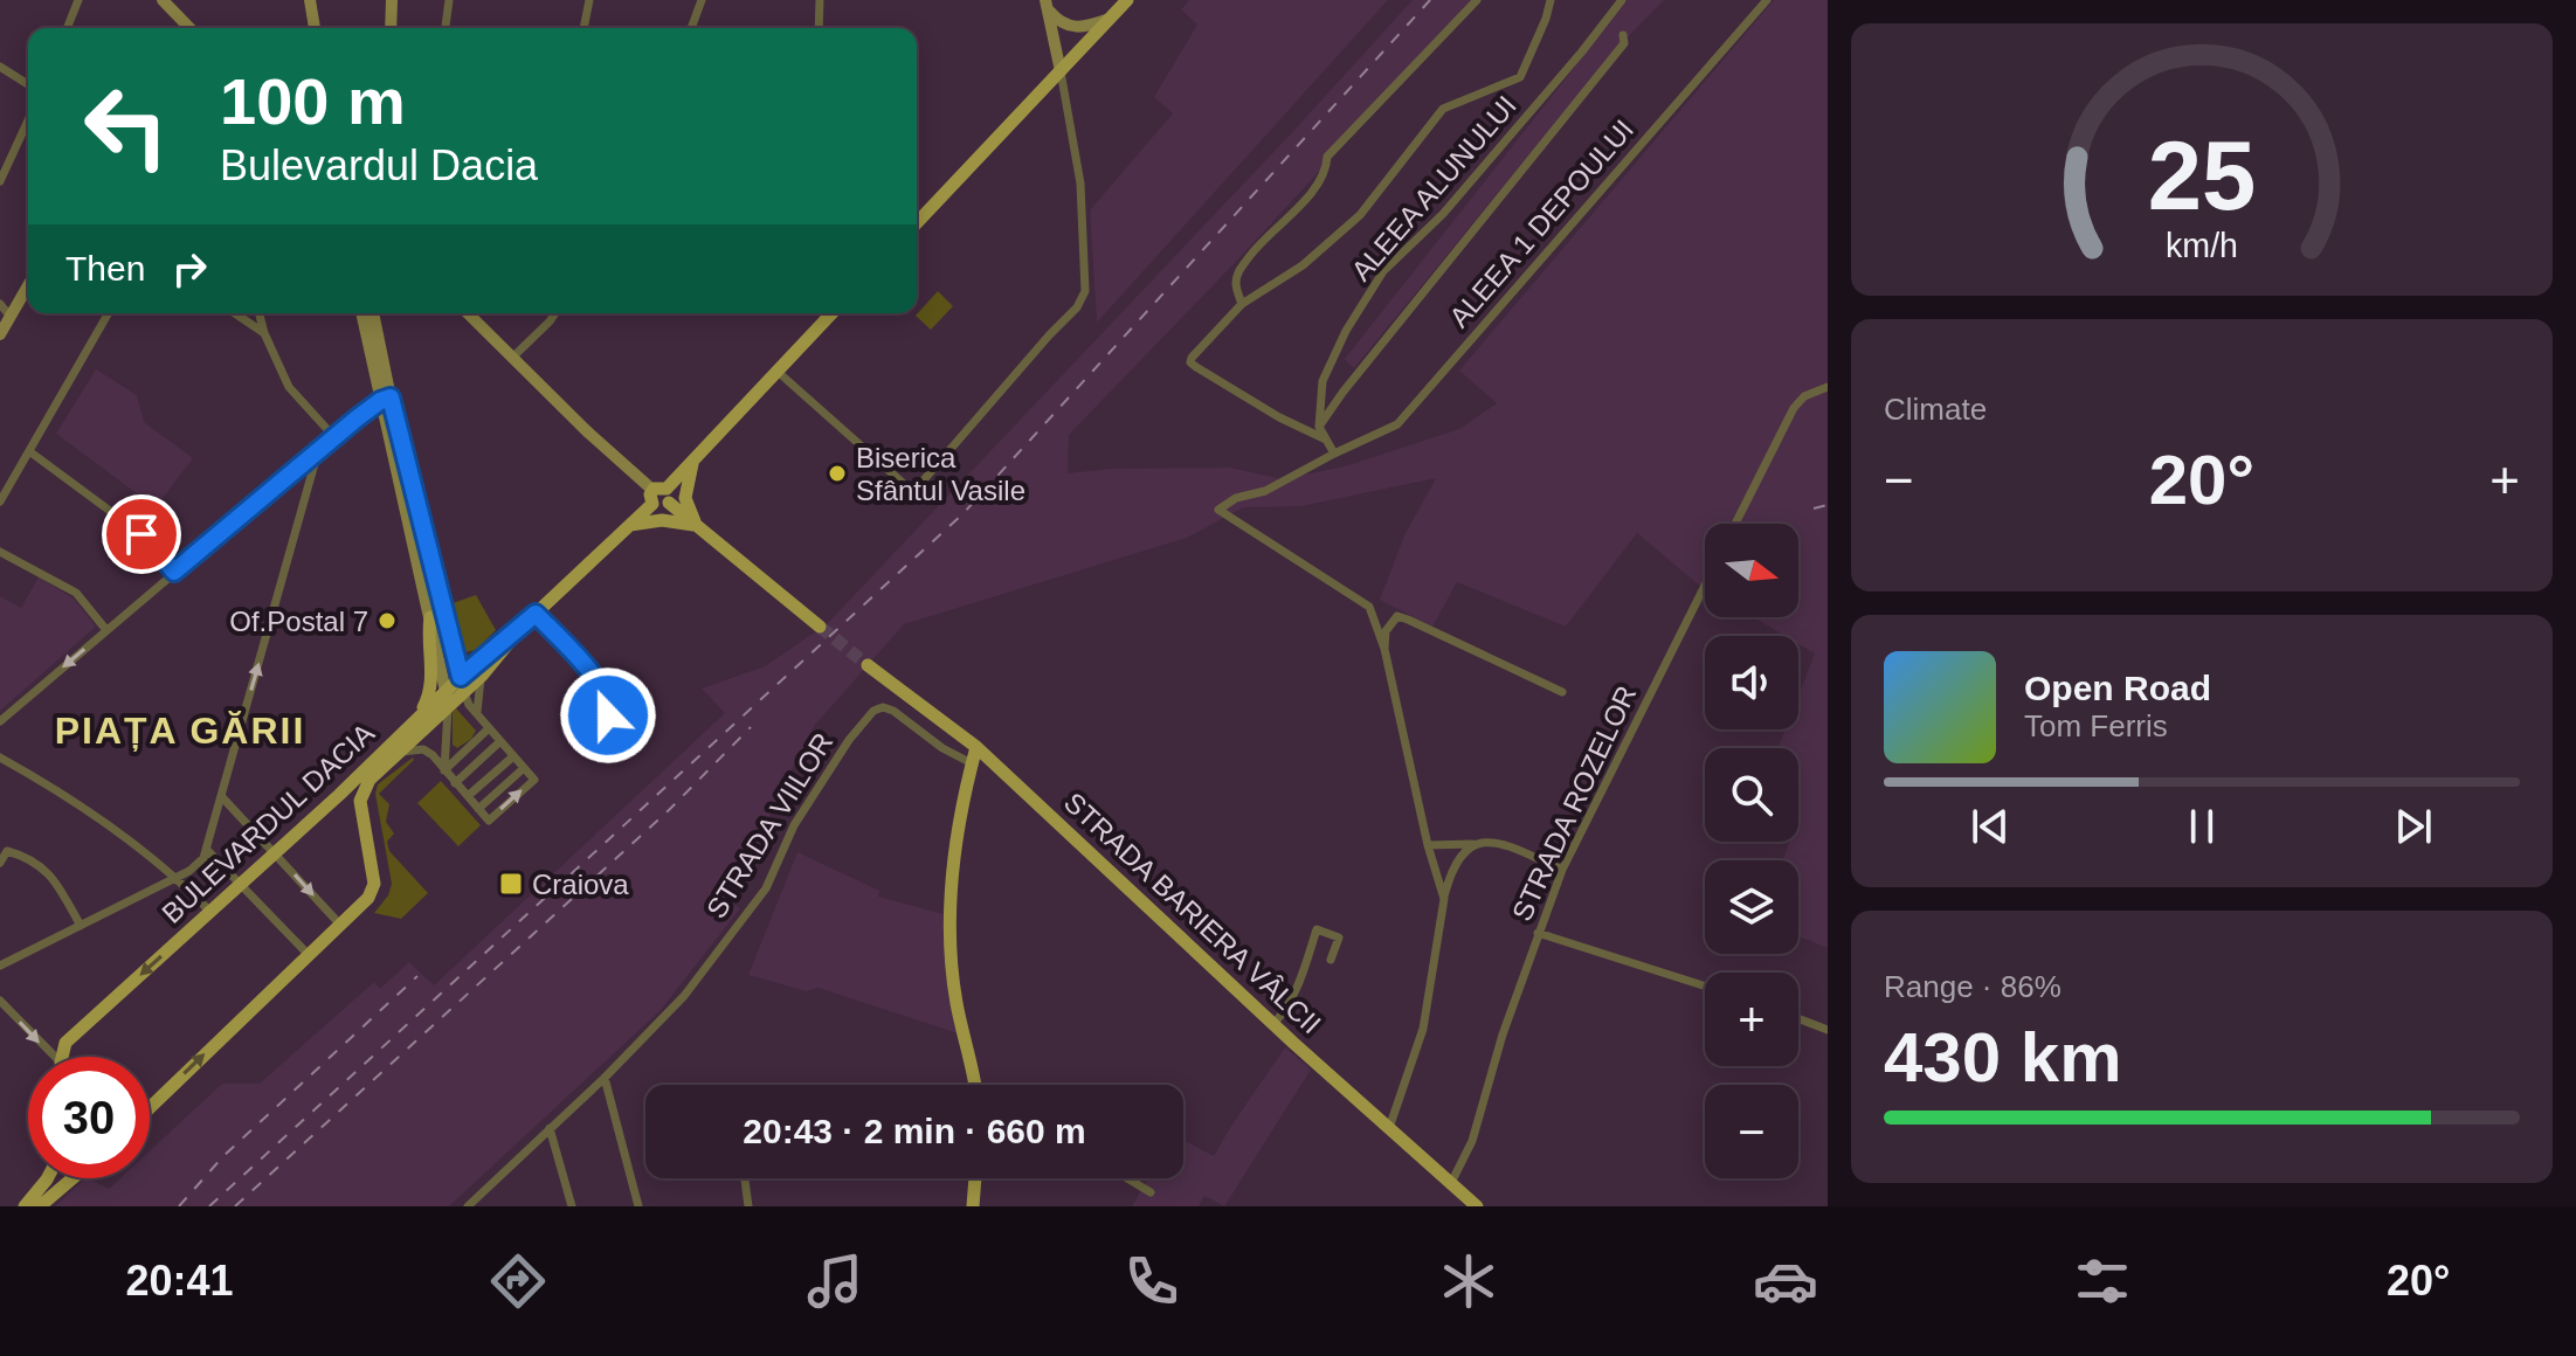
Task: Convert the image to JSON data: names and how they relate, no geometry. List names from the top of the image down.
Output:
{
  "streets": {
    "main road": ["BULEVARDUL DACIA", "STRADA BARIERA VÂLCII"],
    "street": [
      "ALEEA ALUNULUI",
      "ALEEA 1 DEPOULUI",
      "STRADA ROZELOR",
      "STRADA VIILOR"
    ]
  },
  "crossings": [
    ["STRADA ROZELOR", "STRADA BARIERA VÂLCII"]
  ],
  "districts": ["PIAȚA GĂRII"],
  "places": {
    "other": ["Biserica Sfântul Vasile", "Of.Postal 7"],
    "transit": ["Craiova"]
  },
  "north": "right",
  "page": {
    "turn": ["100 m", "Bulevardul Dacia"],
    "then": "Then",
    "tile": [
      "Climate",
      ["Range · 86%", "430 km"]
    ],
    "heat": ["−", "20°", "+"],
    "map_buttons": ["+", "−"],
    "song": ["Open Road", "Tom Ferris"],
    "limit": "30",
    "trip": "20:43 · 2 min · 660 m",
    "tabs": ["20:41", "20°"],
    "gauge": ["25", "km/h"]
  }
}
